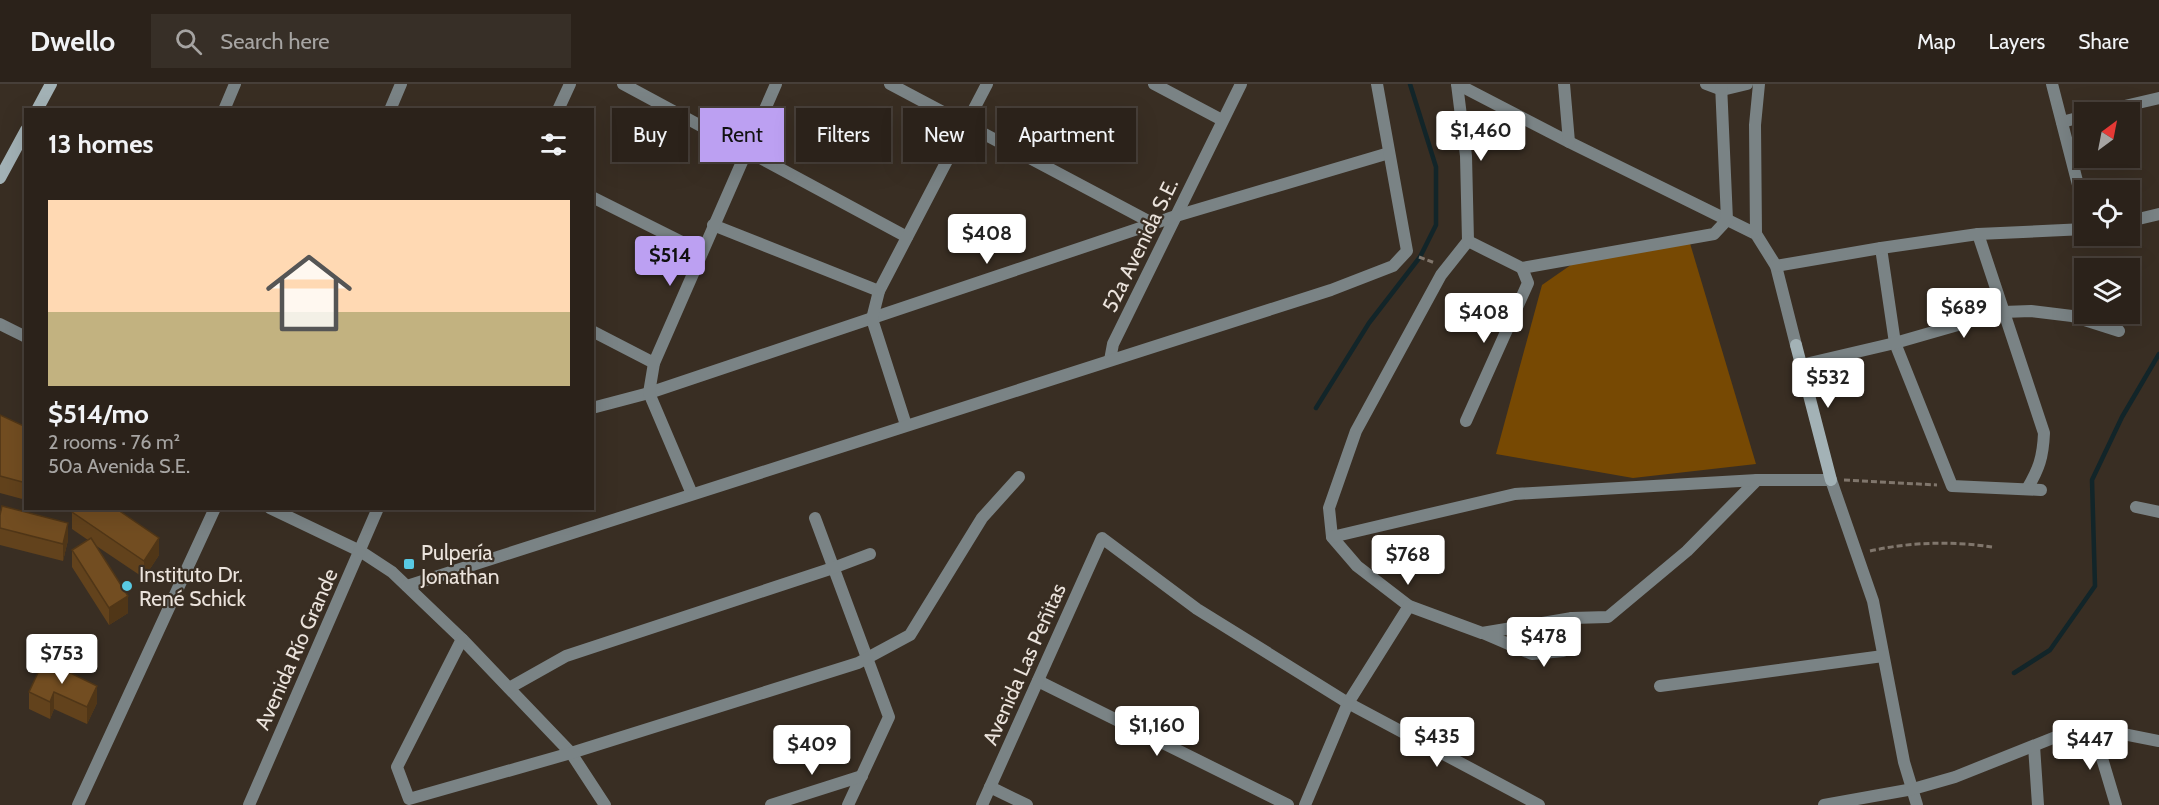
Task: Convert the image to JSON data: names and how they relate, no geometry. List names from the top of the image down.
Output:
{
  "streets": {
    "street": ["52a Avenida S.E.", "Avenida Río Grande", "Avenida Las Peñitas"]
  },
  "places": {
    "transit": ["Pulpería Jonathan"],
    "other": ["Instituto Dr. René Schick"]
  },
  "north": "top right",
  "page": {
    "header": "Dwello",
    "search": "Search here",
    "nav": ["Map", "Layers", "Share"],
    "chip": [
      "Buy",
      "Rent",
      "Filters",
      "New",
      "Apartment"
    ],
    "heading": "13 homes",
    "price": [
      "$1,460",
      "$408",
      "$514",
      "$689",
      "$408",
      "$532",
      "$768",
      "$478",
      "$753",
      "$1,160",
      "$435",
      "$447",
      "$409"
    ],
    "list": [
      {
        "name": "$514/mo",
        "note": "2 rooms · 76 m² · 50a Avenida S.E."
      }
    ]
  }
}
